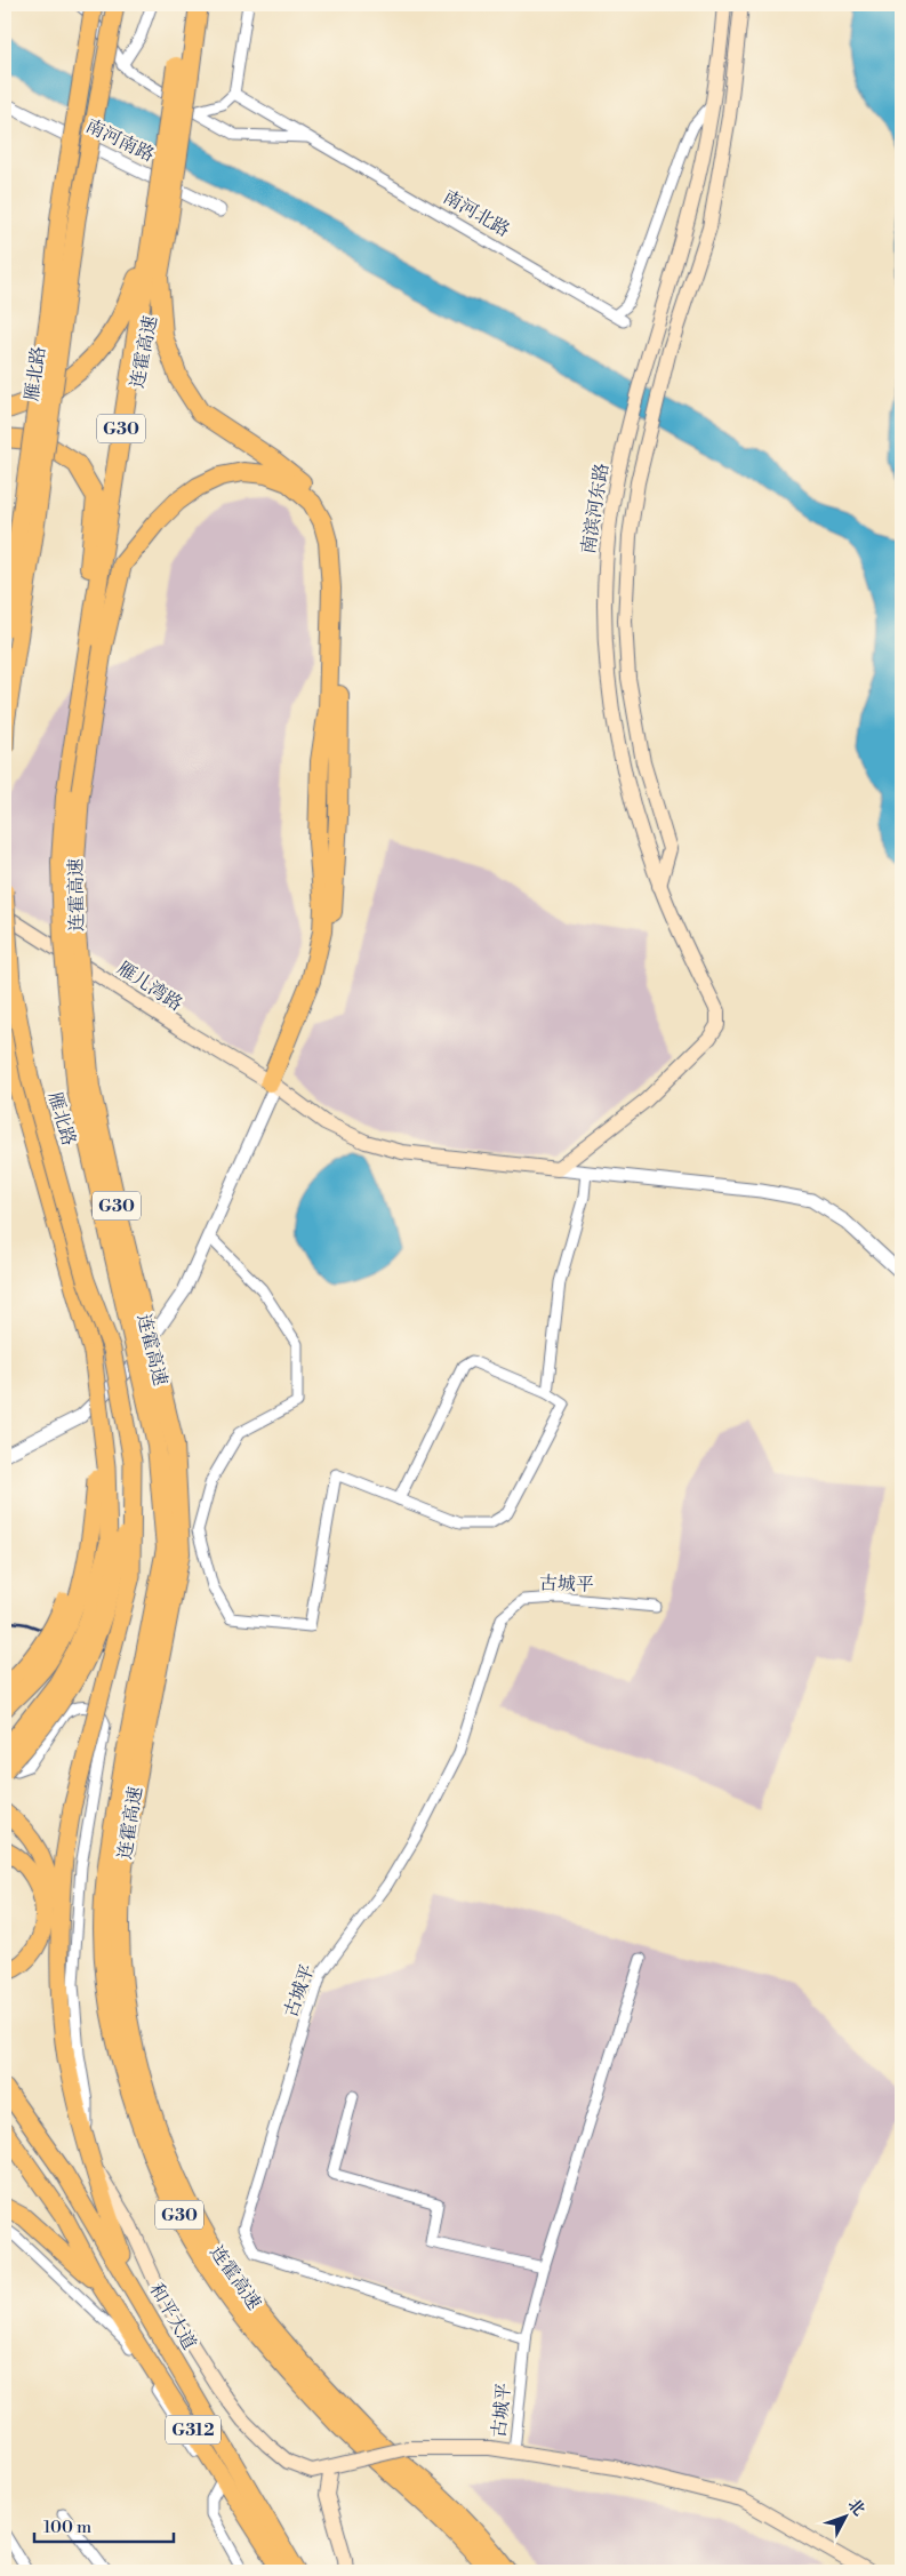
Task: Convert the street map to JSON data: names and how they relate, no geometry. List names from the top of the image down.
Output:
{
  "streets": {
    "highway": [
      "连霍高速",
      "雁北路",
      "G30",
      "和平大道",
      "G312"
    ],
    "main road": ["南滨河东路", "雁儿湾路"],
    "street": ["南河南路", "南河北路", "古城平"]
  },
  "crossings": [
    ["南河北路", "南滨河东路"],
    ["南滨河东路", "雁儿湾路"]
  ],
  "scale_bar": "100 m",
  "north": "top right"
}
